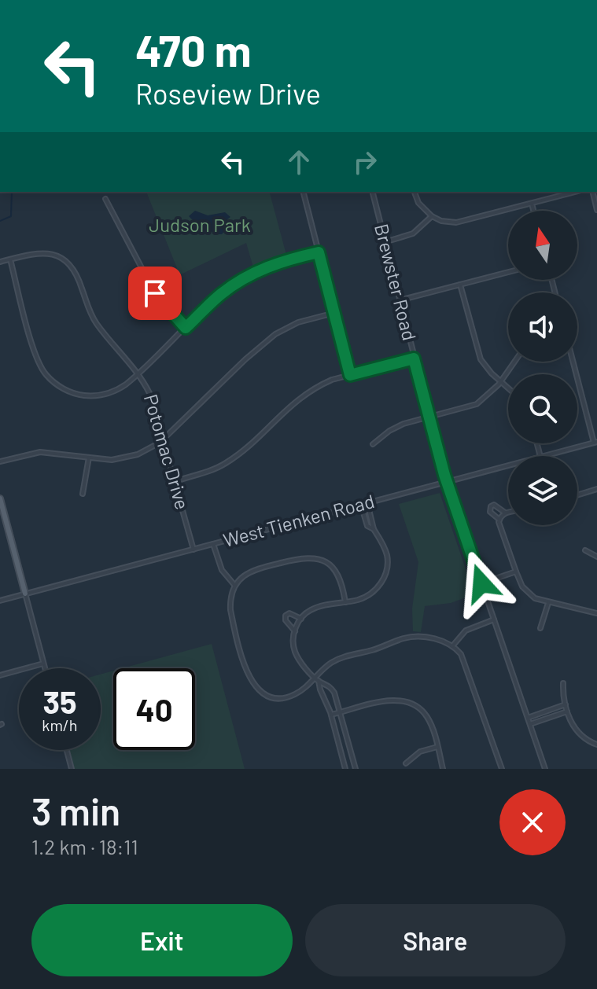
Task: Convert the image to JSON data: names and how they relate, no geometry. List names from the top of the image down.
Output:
{
  "streets": {
    "street": ["Brewster Road", "Potomac Drive", "West Tienken Road"]
  },
  "crossings": [
    ["Brewster Road", "West Tienken Road"],
    ["Potomac Drive", "West Tienken Road"]
  ],
  "parks": ["Judson Park"],
  "north": "top",
  "page": {
    "turn": ["470 m", "Roseview Drive"],
    "speed": "35 km/h",
    "limit": "40",
    "heading": ["3 min", "1.2 km · 18:11"],
    "buttons": ["Exit", "Share"]
  }
}
